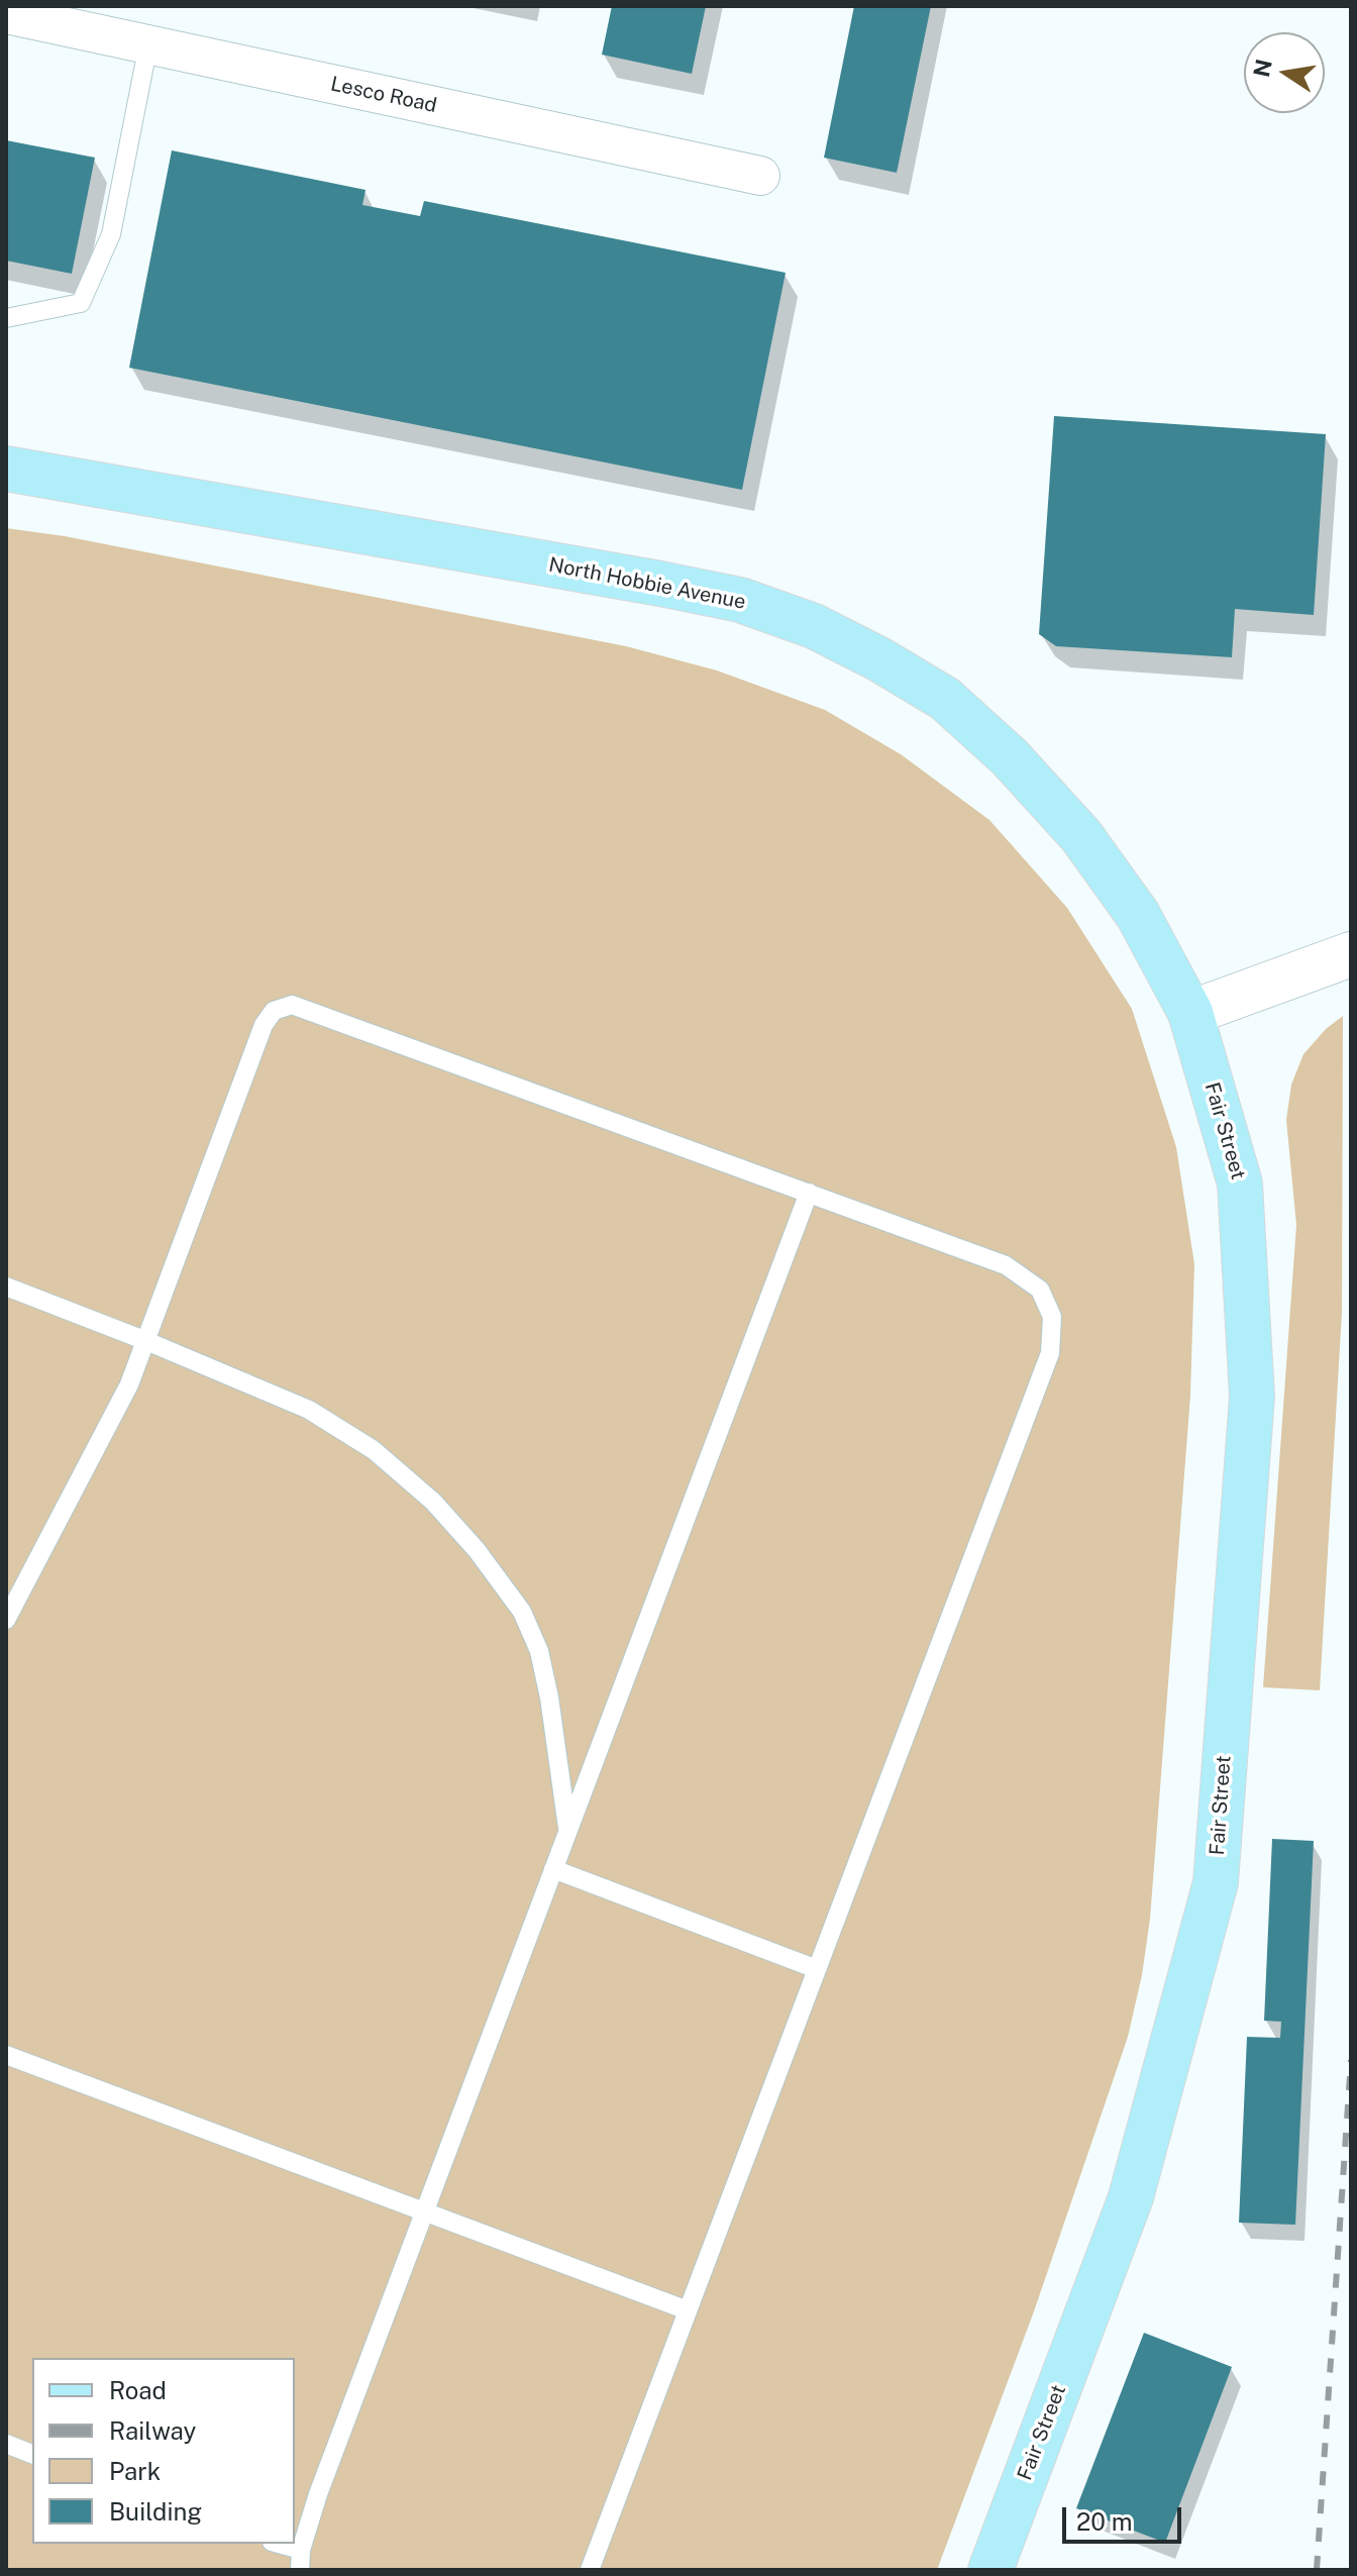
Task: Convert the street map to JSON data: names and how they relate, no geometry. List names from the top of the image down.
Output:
{
  "streets": {
    "main road": ["North Hobbie Avenue", "Fair Street"],
    "street": ["Lesco Road"]
  },
  "crossings": [
    ["North Hobbie Avenue", "Fair Street"]
  ],
  "legend": [
    "Road",
    "Railway",
    "Park",
    "Building"
  ],
  "scale_bar": "20 m",
  "north": "left"
}
